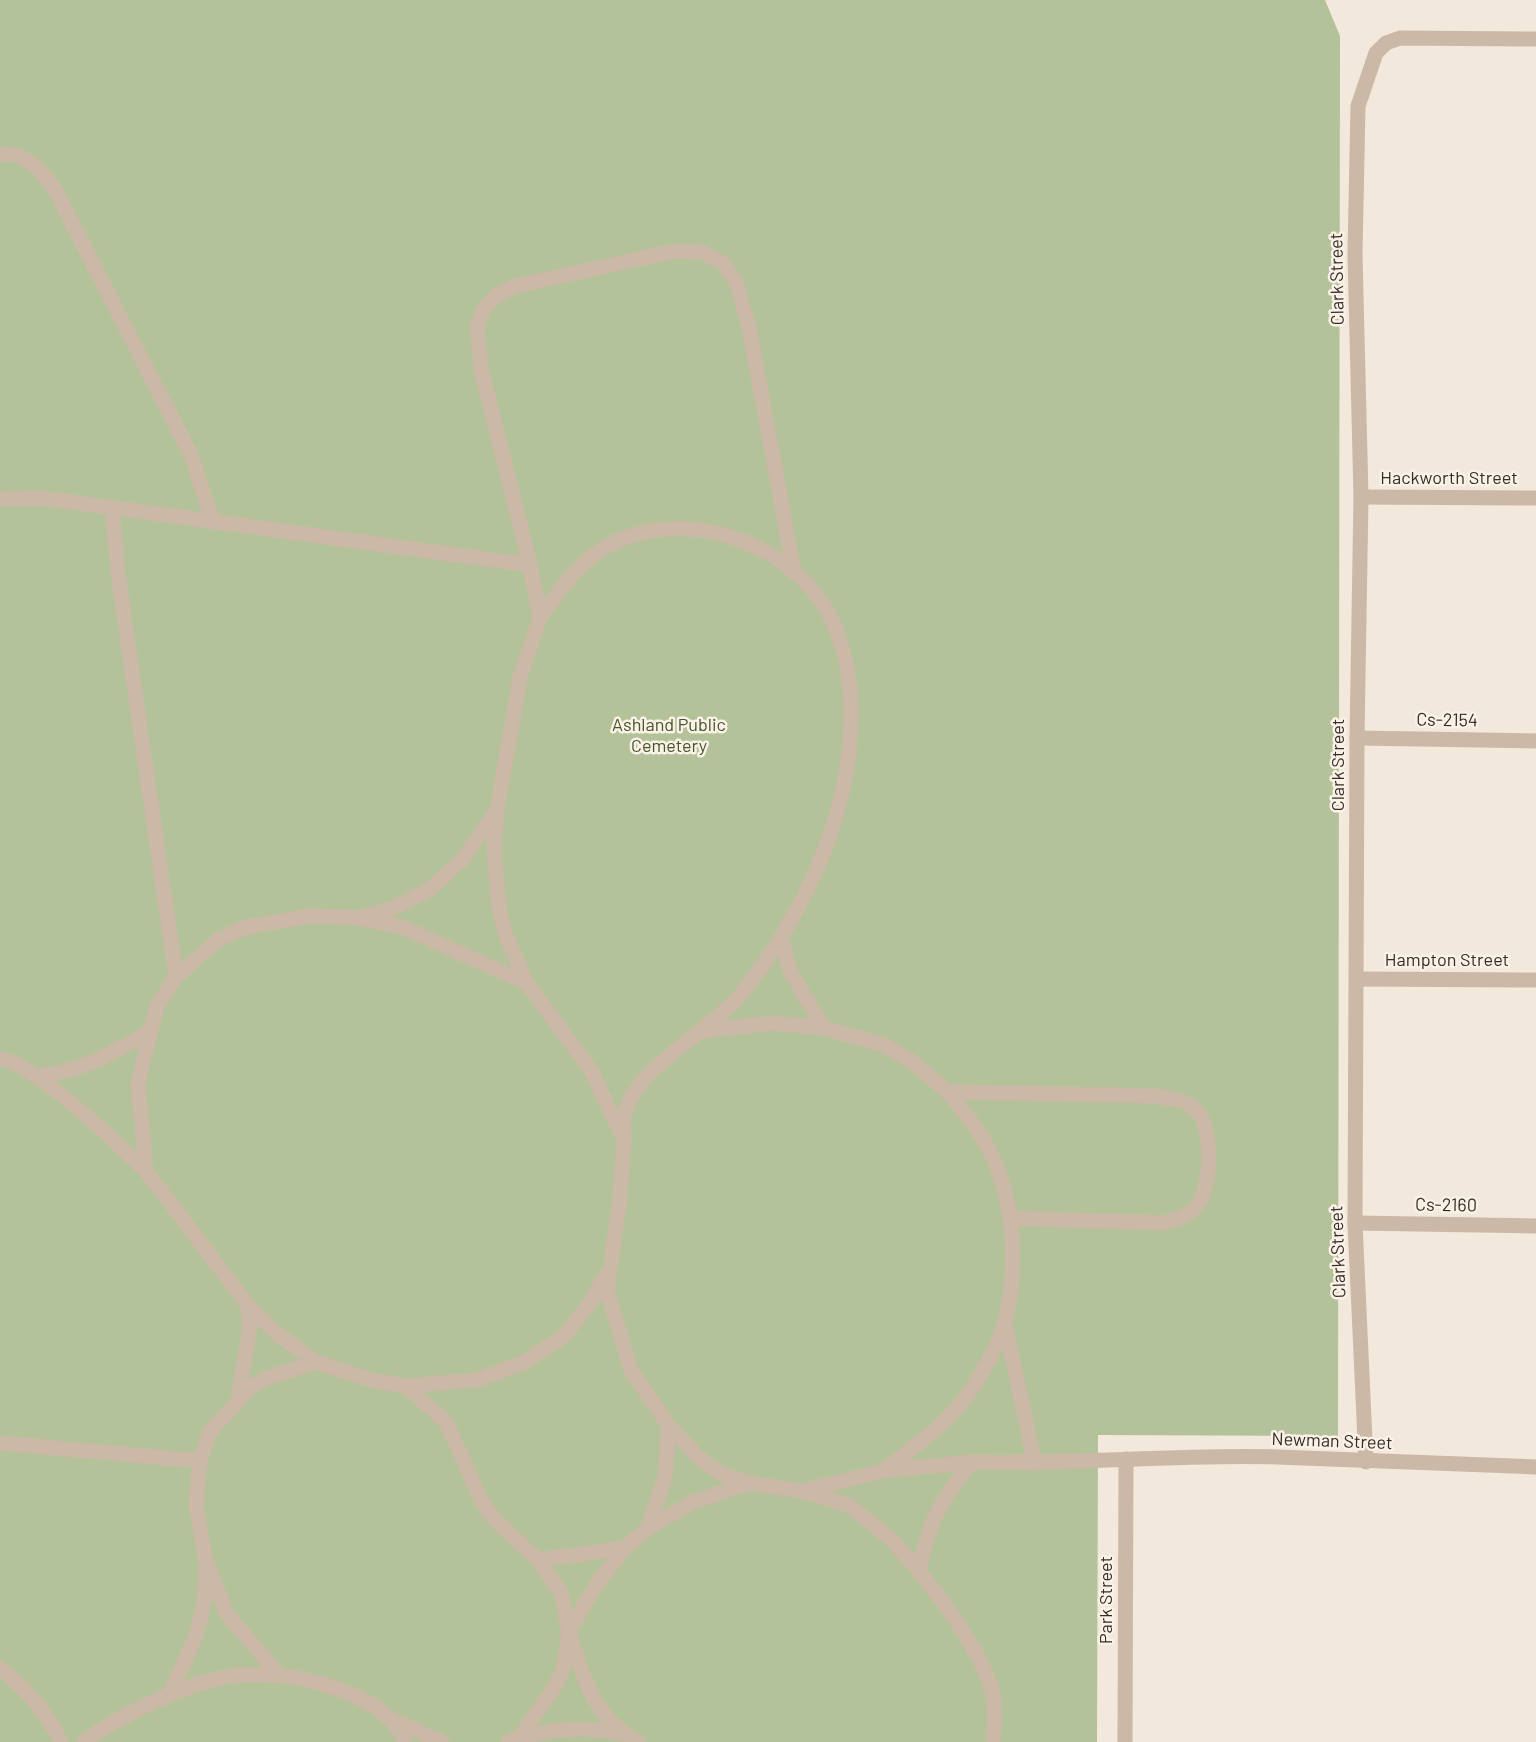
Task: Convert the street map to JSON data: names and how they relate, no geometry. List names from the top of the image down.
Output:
{
  "streets": {
    "street": [
      "Clark Street",
      "Hackworth Street",
      "Cs-2154",
      "Hampton Street",
      "Cs-2160",
      "Newman Street",
      "Park Street"
    ]
  },
  "crossings": [
    ["Clark Street", "Hackworth Street"],
    ["Clark Street", "Cs-2154"],
    ["Clark Street", "Hampton Street"],
    ["Clark Street", "Cs-2160"],
    ["Clark Street", "Newman Street"],
    ["Newman Street", "Park Street"]
  ],
  "parks": ["Ashland Public Cemetery"]
}
